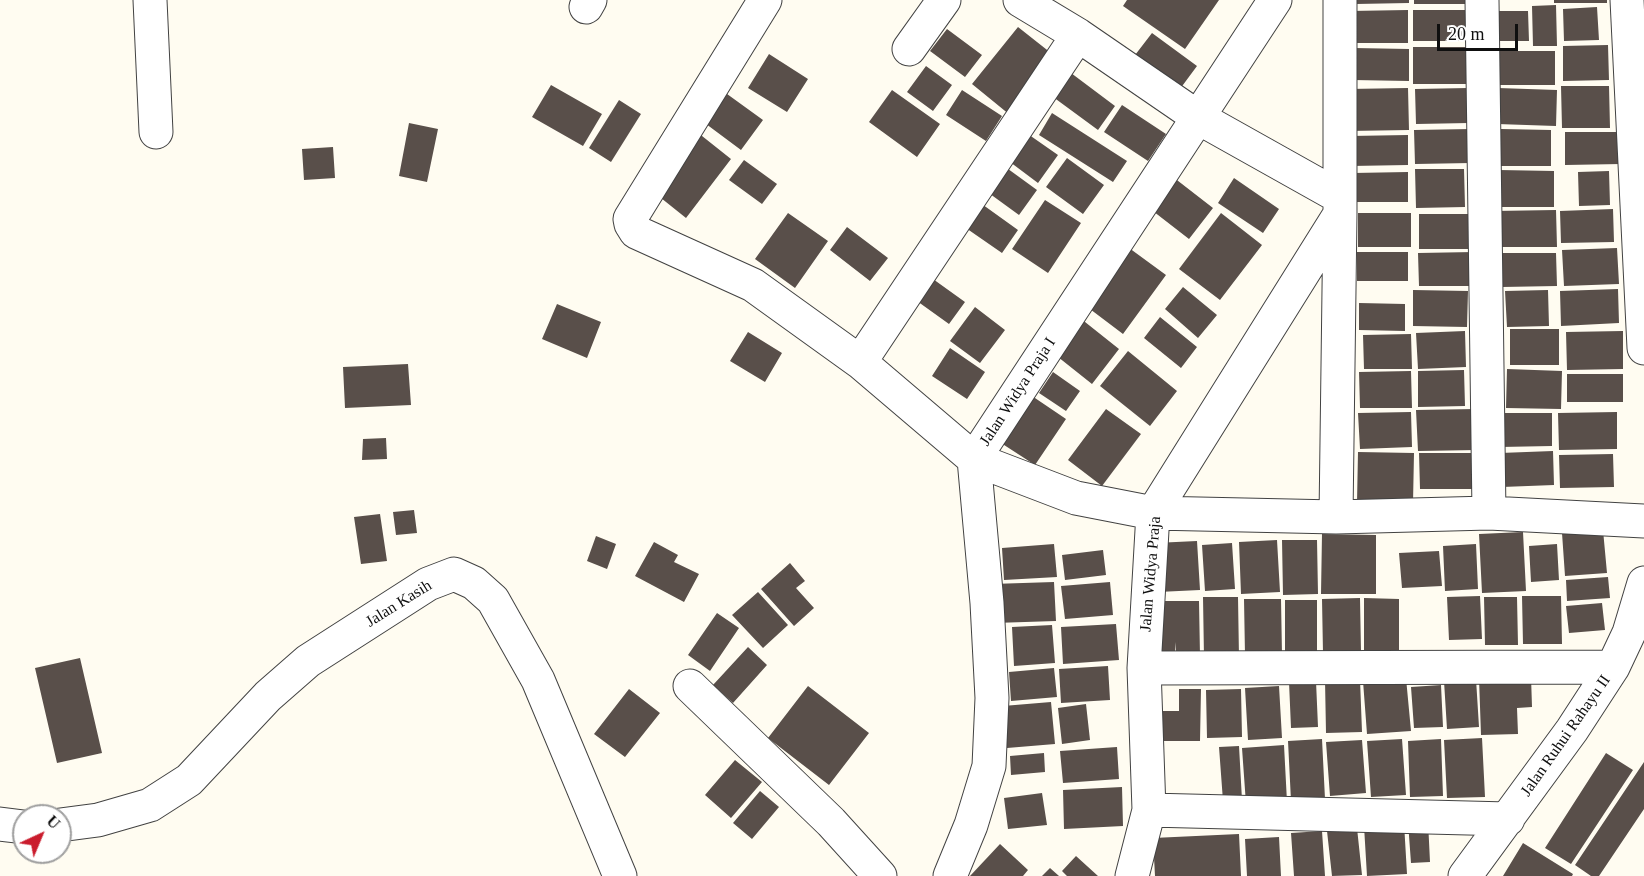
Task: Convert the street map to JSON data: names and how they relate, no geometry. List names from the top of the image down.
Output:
{
  "streets": {
    "street": [
      "Jalan Widya Praja I",
      "Jalan Widya Praja",
      "Jalan Kasih",
      "Jalan Ruhui Rahayu II"
    ]
  },
  "scale_bar": "20 m",
  "north": "top right"
}
